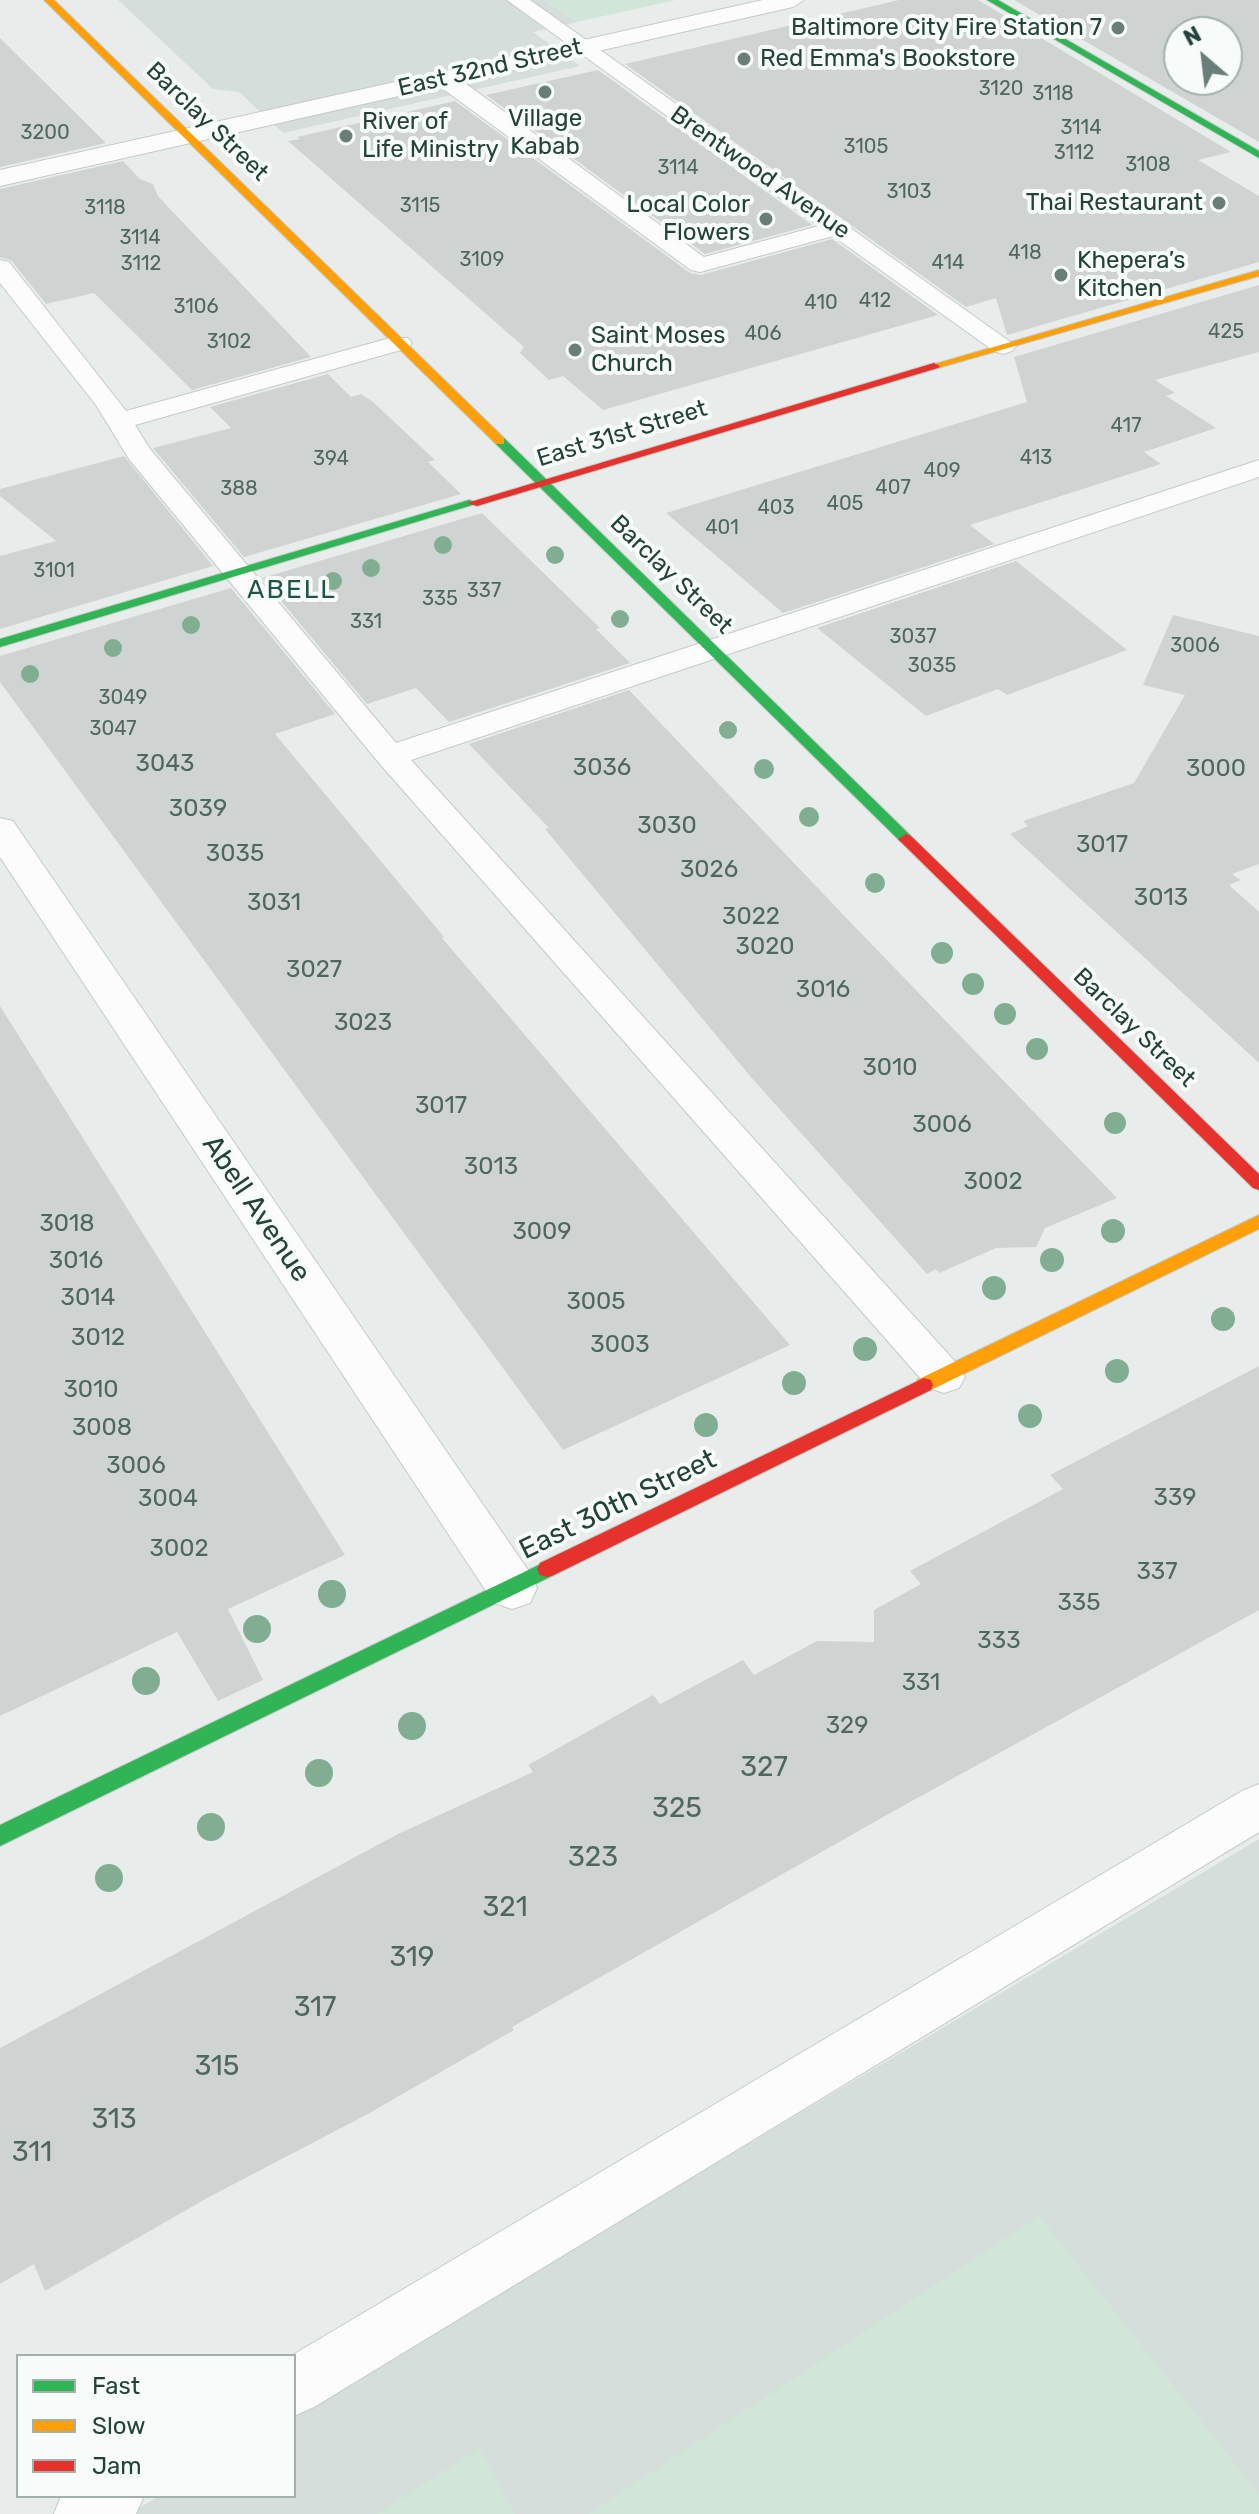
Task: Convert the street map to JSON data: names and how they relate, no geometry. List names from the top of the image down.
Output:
{
  "streets": {
    "street": [
      "East 32nd Street",
      "Barclay Street",
      "East 31st Street",
      "Abell Avenue",
      "East 30th Street"
    ],
    "lane": ["Brentwood Avenue"]
  },
  "crossings": [
    ["East 32nd Street", "Barclay Street"],
    ["East 32nd Street", "Brentwood Avenue"],
    ["Barclay Street", "East 31st Street"],
    ["Brentwood Avenue", "East 31st Street"],
    ["Abell Avenue", "East 30th Street"]
  ],
  "districts": ["ABELL"],
  "places": [
    "Baltimore City Fire Station 7",
    "Red Emma's Bookstore",
    "Village Kabab",
    "River of Life Ministry",
    "Thai Restaurant",
    "Local Color Flowers",
    "Khepera’s Kitchen",
    "Saint Moses Church"
  ],
  "house_numbers": [
    "3120",
    "3118",
    "3114",
    "3200",
    "3105",
    "3112",
    "3108",
    "3114",
    "3103",
    "3115",
    "3118",
    "3114",
    "418",
    "3109",
    "414",
    "3112",
    "412",
    "410",
    "3106",
    "425",
    "406",
    "3102",
    "417",
    "413",
    "394",
    "409",
    "407",
    "388",
    "405",
    "403",
    "401",
    "3101",
    "337",
    "335",
    "331",
    "3037",
    "3006",
    "3035",
    "3049",
    "3047",
    "3043",
    "3036",
    "3000",
    "3039",
    "3030",
    "3017",
    "3035",
    "3026",
    "3013",
    "3031",
    "3022",
    "3020",
    "3027",
    "3016",
    "3023",
    "3010",
    "3017",
    "3006",
    "3013",
    "3002",
    "3018",
    "3009",
    "3016",
    "3014",
    "3005",
    "3012",
    "3003",
    "3010",
    "3008",
    "3006",
    "339",
    "3004",
    "3002",
    "337",
    "335",
    "333",
    "331",
    "329",
    "327",
    "325",
    "323",
    "321",
    "319",
    "317",
    "315",
    "313",
    "311"
  ],
  "legend": ["Fast", "Slow", "Jam"],
  "north": "top left"
}
